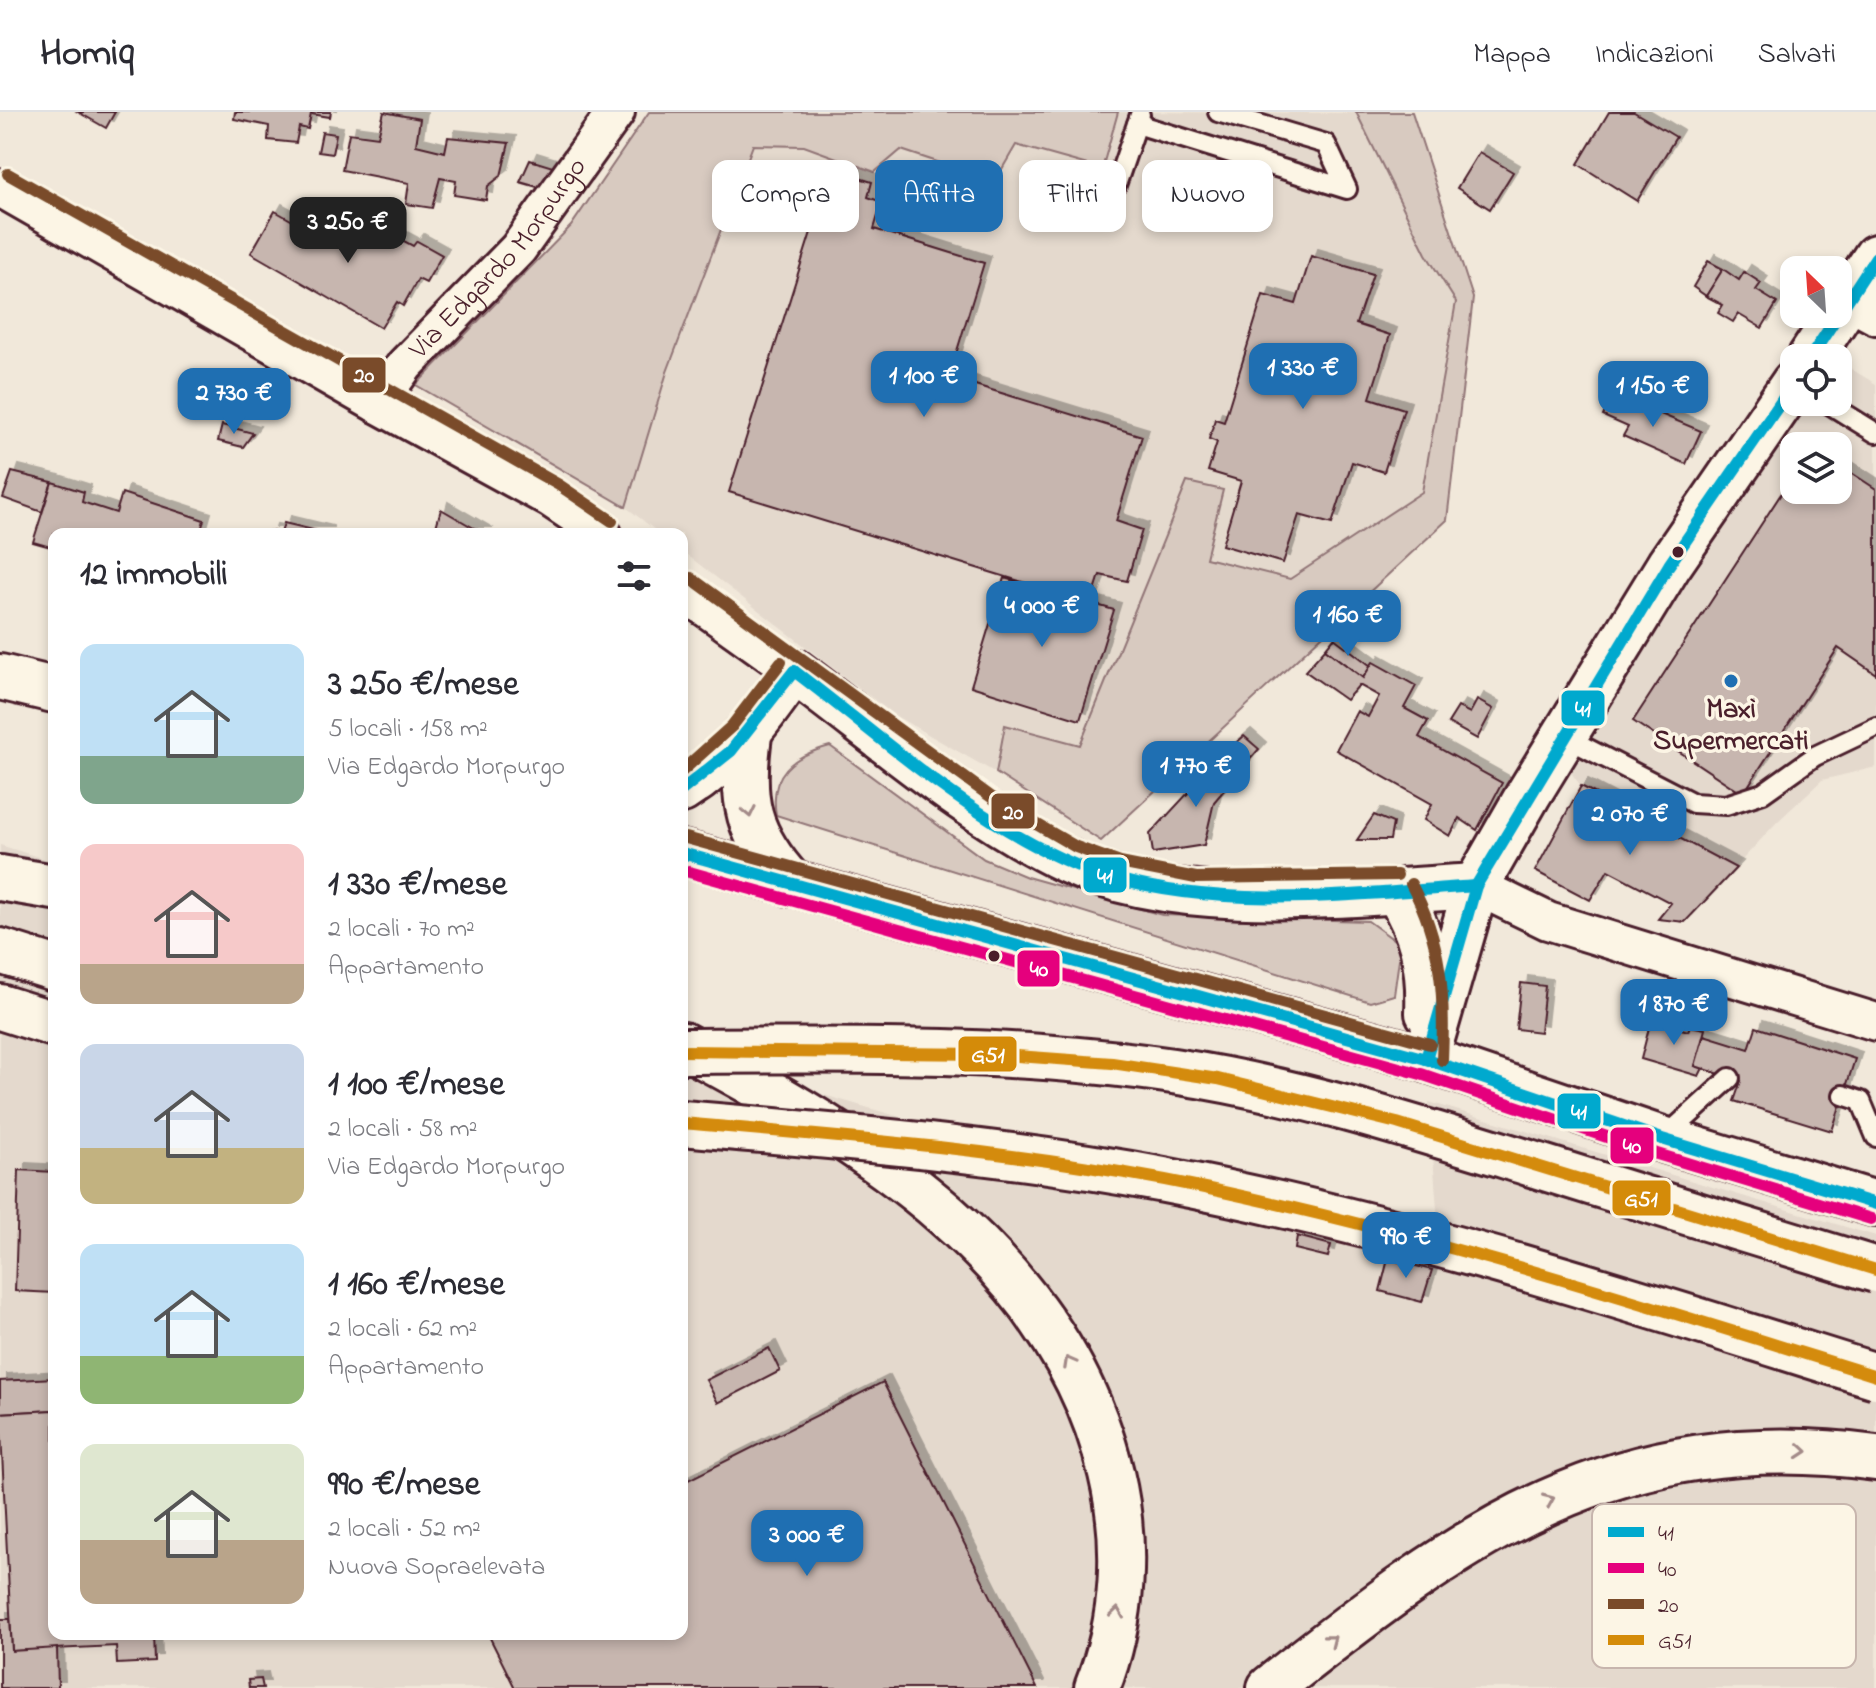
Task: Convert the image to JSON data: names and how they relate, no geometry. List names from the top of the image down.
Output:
{
  "streets": {
    "street": ["Via Edgardo Morpurgo"]
  },
  "places": ["Maxì Supermercati"],
  "lines": [
    "transit line 20",
    "transit line 41",
    "transit line 40",
    "transit line G51"
  ],
  "legend": [
    "41",
    "40",
    "20",
    "G51"
  ],
  "north": "top left",
  "page": {
    "header": "Homiq",
    "nav": ["Mappa", "Indicazioni", "Salvati"],
    "chip": [
      "Compra",
      "Affitta",
      "Filtri",
      "Nuovo"
    ],
    "price": [
      "3 250 €",
      "1 330 €",
      "1 100 €",
      "1 150 €",
      "2 730 €",
      "4 000 €",
      "1 160 €",
      "1 770 €",
      "2 070 €",
      "1 870 €",
      "990 €",
      "3 000 €"
    ],
    "heading": "12 immobili",
    "list": [
      {
        "name": "3 250 €/mese",
        "note": "5 locali · 158 m² · Via Edgardo Morpurgo"
      },
      {
        "name": "1 330 €/mese",
        "note": "2 locali · 70 m² · Appartamento"
      },
      {
        "name": "1 100 €/mese",
        "note": "2 locali · 58 m² · Via Edgardo Morpurgo"
      },
      {
        "name": "1 160 €/mese",
        "note": "2 locali · 62 m² · Appartamento"
      },
      {
        "name": "990 €/mese",
        "note": "2 locali · 52 m² · Nuova Sopraelevata"
      }
    ]
  }
}
